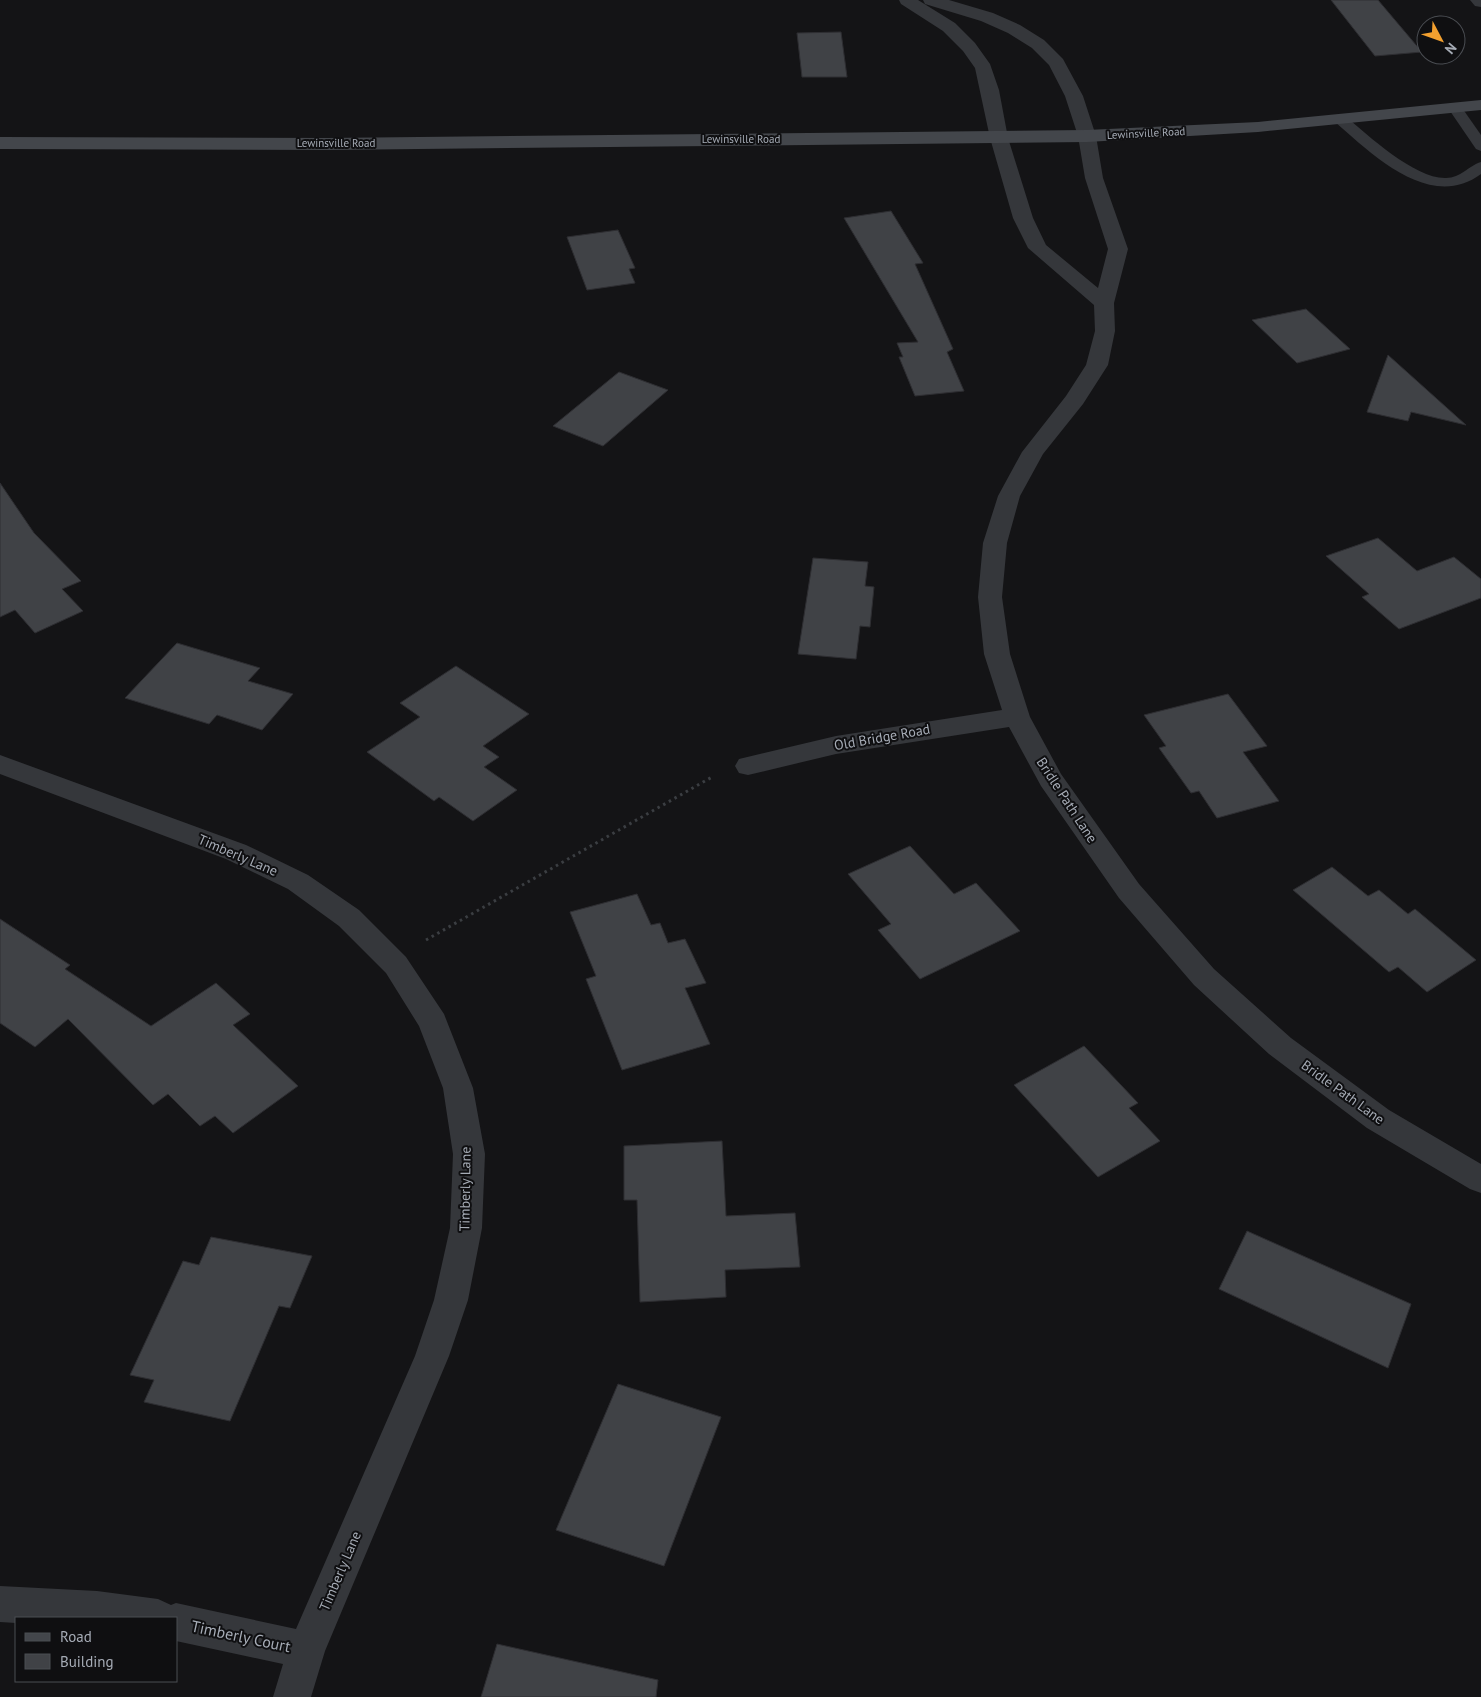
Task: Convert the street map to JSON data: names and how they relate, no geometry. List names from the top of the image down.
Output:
{
  "streets": {
    "main road": ["Lewinsville Road"],
    "street": [
      "Old Bridge Road",
      "Bridle Path Lane",
      "Timberly Lane",
      "Timberly Court"
    ]
  },
  "crossings": [
    ["Lewinsville Road", "Bridle Path Lane"],
    ["Old Bridge Road", "Bridle Path Lane"],
    ["Timberly Lane", "Timberly Court"]
  ],
  "legend": ["Road", "Building"],
  "north": "bottom right"
}
